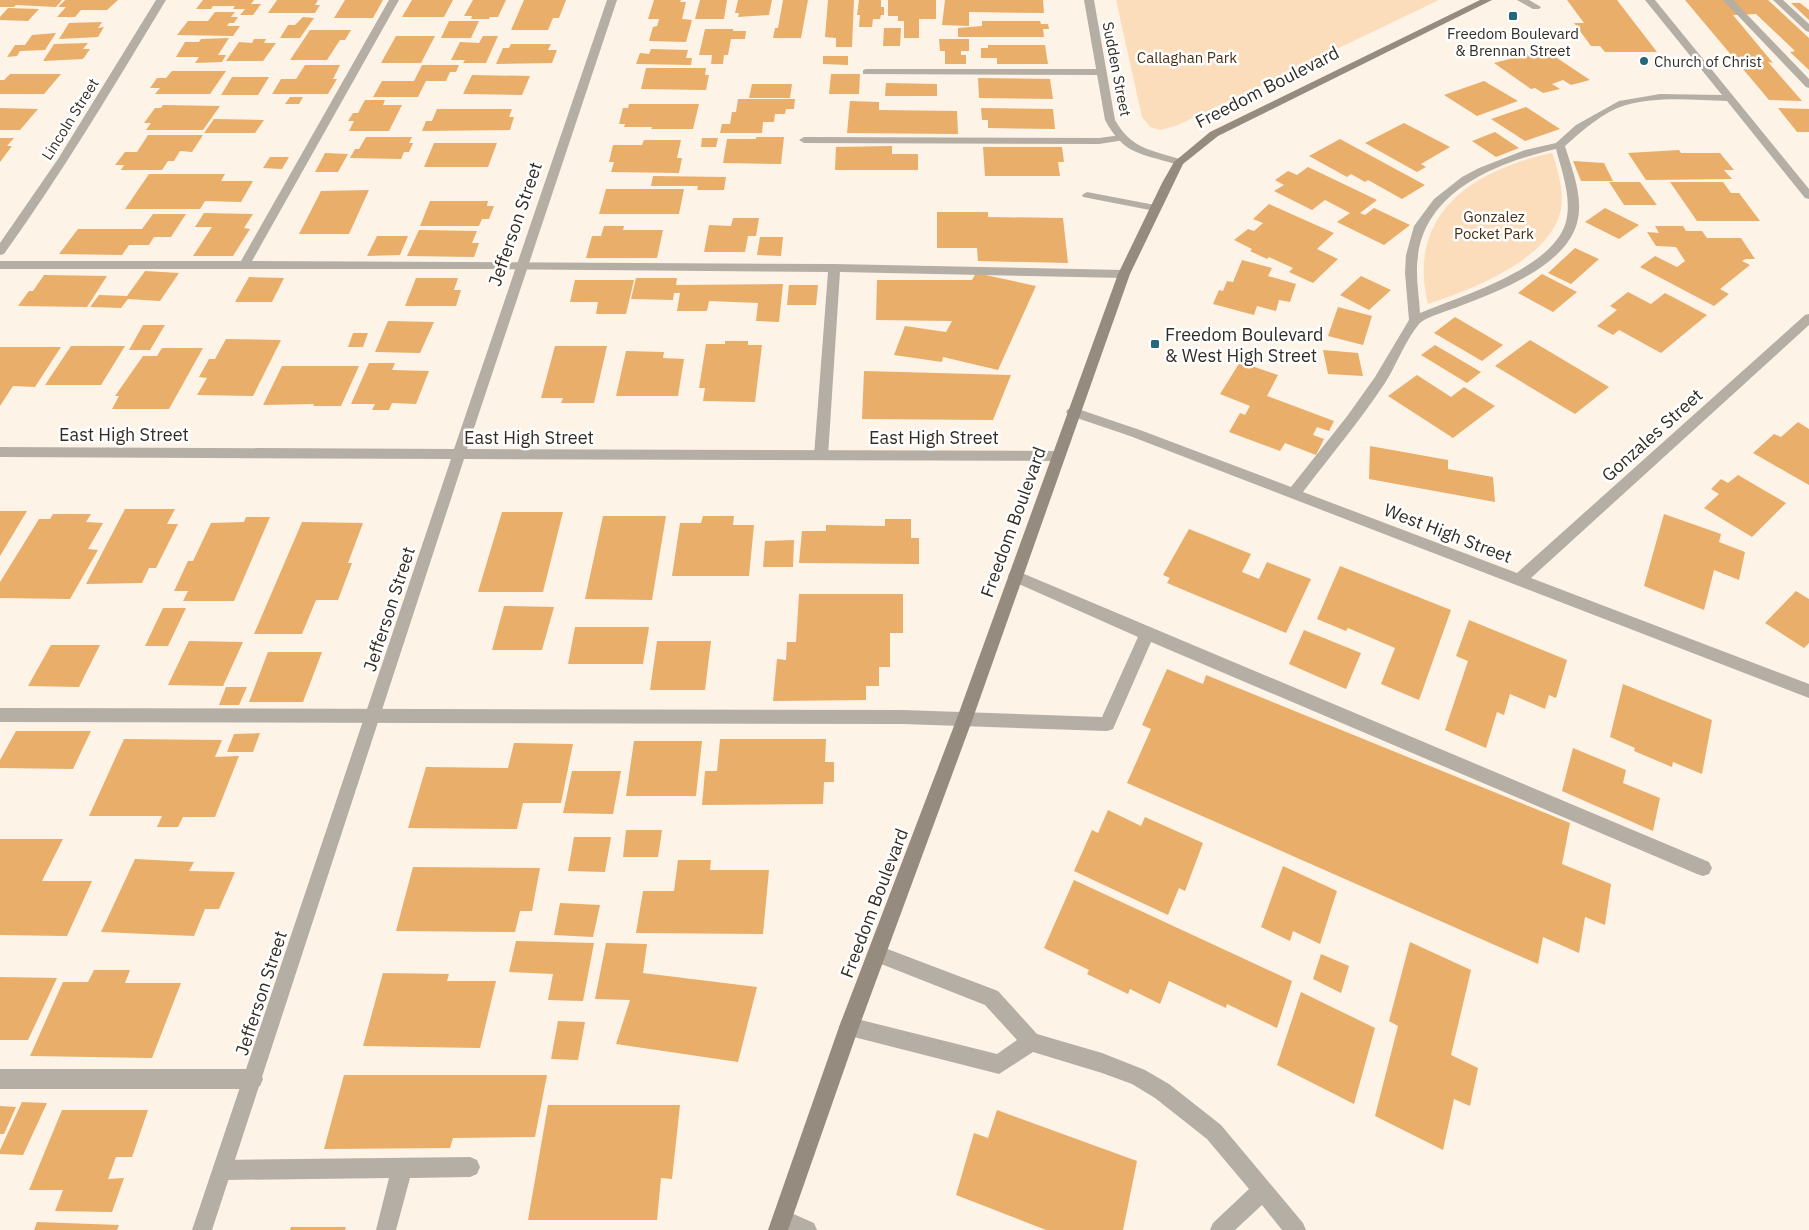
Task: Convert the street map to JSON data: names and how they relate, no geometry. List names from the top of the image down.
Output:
{
  "streets": {
    "main road": ["Freedom Boulevard"],
    "street": [
      "Sudden Street",
      "Lincoln Street",
      "Jefferson Street",
      "East High Street",
      "Gonzales Street",
      "West High Street"
    ]
  },
  "crossings": [
    ["Sudden Street", "Freedom Boulevard"],
    ["Freedom Boulevard", "East High Street"],
    ["Freedom Boulevard", "West High Street"],
    ["Jefferson Street", "East High Street"],
    ["Gonzales Street", "West High Street"]
  ],
  "parks": ["Callaghan Park", "Gonzalez Pocket Park"],
  "places": {
    "transit": ["Freedom Boulevard & Brennan Street", "Freedom Boulevard & West High Street"],
    "other": ["Church of Christ"]
  }
}
